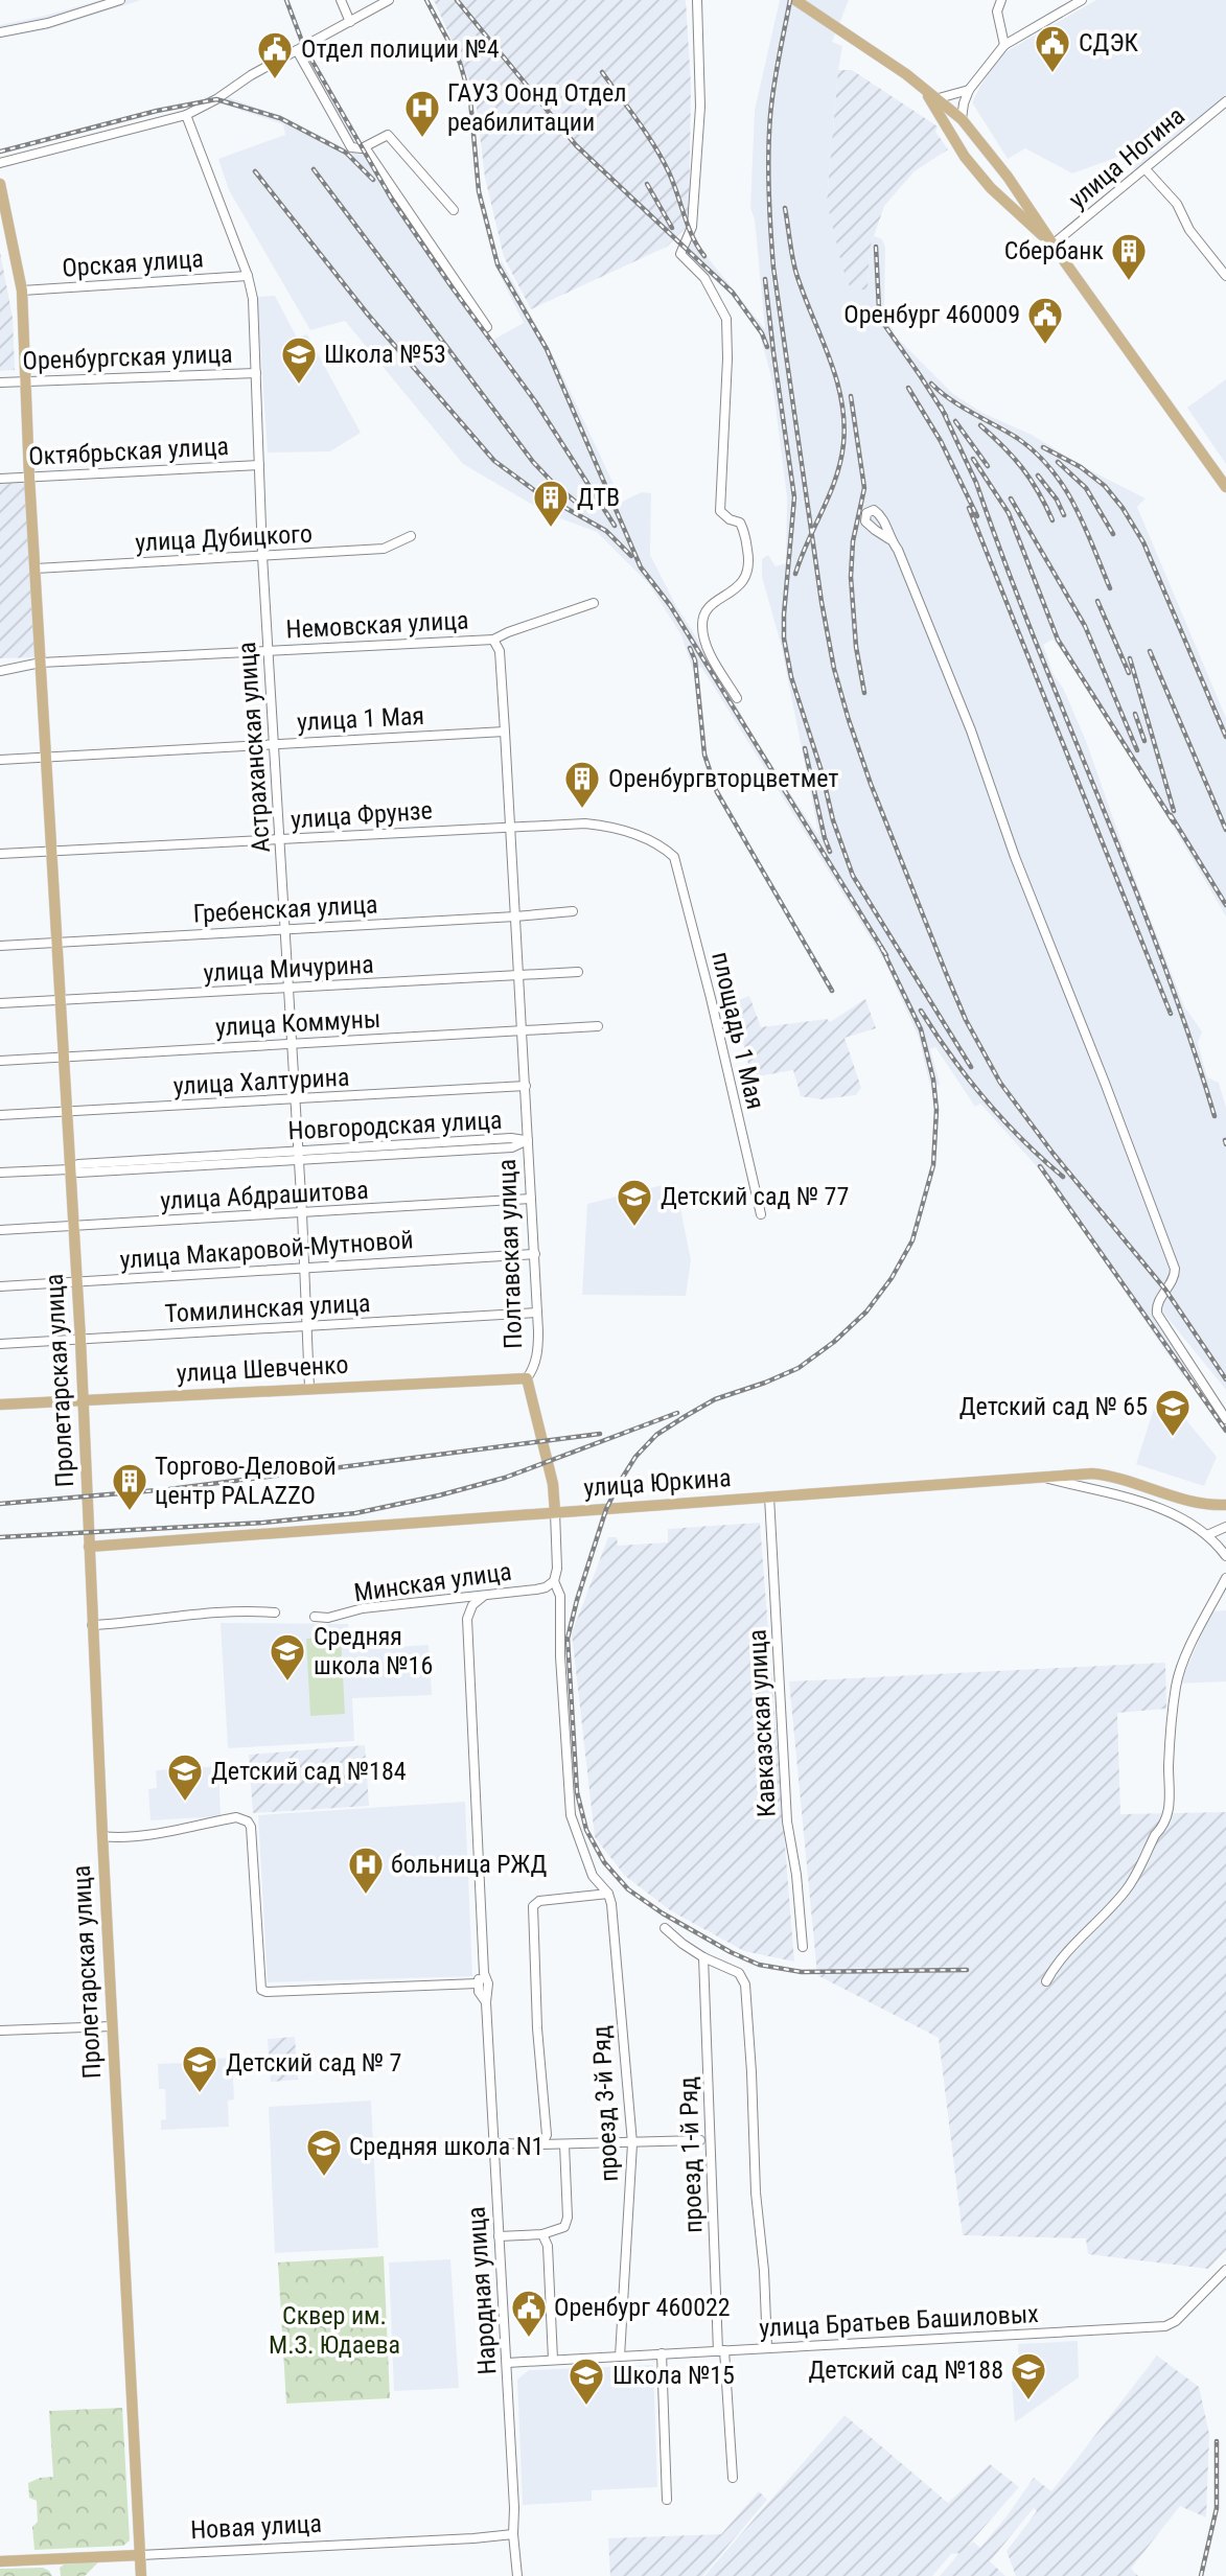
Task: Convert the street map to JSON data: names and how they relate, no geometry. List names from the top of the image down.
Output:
{
  "streets": {
    "main road": [
      "Полтавская улица",
      "улица Шевченко",
      "Пролетарская улица",
      "улица Юркина",
      "Новая улица"
    ],
    "street": [
      "улица Ногина",
      "Орская улица",
      "Оренбургская улица",
      "Октябрьская улица",
      "улица Дубицкого",
      "Немовская улица",
      "улица 1 Мая",
      "Астраханская улица",
      "улица Фрунзе",
      "Гребенская улица",
      "улица Мичурина",
      "улица Коммуны",
      "площадь 1 Мая",
      "улица Халтурина",
      "Новгородская улица",
      "улица Абдрашитова",
      "улица Макаровой-Мутновой",
      "Томилинская улица",
      "Минская улица",
      "Кавказская улица",
      "проезд 3-й Ряд",
      "проезд 1-й Ряд",
      "Народная улица",
      "улица Братьев Башиловых"
    ]
  },
  "crossings": [
    ["Орская улица", "Астраханская улица"],
    ["Орская улица", "Пролетарская улица"],
    ["Оренбургская улица", "Астраханская улица"],
    ["Оренбургская улица", "Пролетарская улица"],
    ["Октябрьская улица", "Астраханская улица"],
    ["Октябрьская улица", "Пролетарская улица"],
    ["улица Дубицкого", "Астраханская улица"],
    ["улица Дубицкого", "Пролетарская улица"],
    ["Немовская улица", "Астраханская улица"],
    ["Немовская улица", "Полтавская улица"],
    ["Немовская улица", "Пролетарская улица"],
    ["улица 1 Мая", "Астраханская улица"],
    ["улица 1 Мая", "Полтавская улица"],
    ["улица 1 Мая", "Пролетарская улица"],
    ["Астраханская улица", "улица Фрунзе"],
    ["Астраханская улица", "Гребенская улица"],
    ["Астраханская улица", "улица Мичурина"],
    ["Астраханская улица", "улица Коммуны"],
    ["Астраханская улица", "улица Халтурина"],
    ["Астраханская улица", "Новгородская улица"],
    ["Астраханская улица", "улица Абдрашитова"],
    ["Астраханская улица", "улица Макаровой-Мутновой"],
    ["Астраханская улица", "Томилинская улица"],
    ["Астраханская улица", "улица Шевченко"],
    ["улица Фрунзе", "площадь 1 Мая"],
    ["улица Фрунзе", "Полтавская улица"],
    ["улица Фрунзе", "Пролетарская улица"],
    ["Гребенская улица", "Полтавская улица"],
    ["Гребенская улица", "Пролетарская улица"],
    ["улица Мичурина", "Полтавская улица"],
    ["улица Мичурина", "Пролетарская улица"],
    ["улица Коммуны", "Полтавская улица"],
    ["улица Коммуны", "Пролетарская улица"],
    ["улица Халтурина", "Полтавская улица"],
    ["улица Халтурина", "Пролетарская улица"],
    ["Новгородская улица", "Полтавская улица"],
    ["Новгородская улица", "Пролетарская улица"],
    ["улица Абдрашитова", "Полтавская улица"],
    ["улица Абдрашитова", "Пролетарская улица"],
    ["улица Макаровой-Мутновой", "Полтавская улица"],
    ["улица Макаровой-Мутновой", "Пролетарская улица"],
    ["Полтавская улица", "Томилинская улица"],
    ["Полтавская улица", "улица Шевченко"],
    ["Полтавская улица", "улица Юркина"],
    ["Полтавская улица", "Минская улица"],
    ["Полтавская улица", "проезд 3-й Ряд"],
    ["Томилинская улица", "Пролетарская улица"],
    ["улица Шевченко", "Пролетарская улица"],
    ["Пролетарская улица", "улица Юркина"],
    ["Пролетарская улица", "Новая улица"],
    ["улица Юркина", "Кавказская улица"],
    ["Минская улица", "Народная улица"],
    ["проезд 3-й Ряд", "улица Братьев Башиловых"],
    ["проезд 1-й Ряд", "улица Братьев Башиловых"],
    ["Народная улица", "улица Братьев Башиловых"],
    ["Народная улица", "Новая улица"]
  ],
  "parks": ["Сквер им. М.З. Юдаева"],
  "places": {
    "public building": [
      "СДЭК",
      "Отдел полиции №4",
      "Оренбург 460009",
      "Оренбург 460022"
    ],
    "hospital": ["ГАУЗ Оонд Отдел реабилитации", "больница РЖД"],
    "building": [
      "Сбербанк",
      "ДТВ",
      "Оренбургвторцветмет",
      "Торгово-Деловой центр PALAZZO"
    ],
    "school or university": [
      "Школа №53",
      "Детский сад № 77",
      "Детский сад № 65",
      "Средняя школа №16",
      "Детский сад №184",
      "Детский сад № 7",
      "Средняя школа N1",
      "Детский сад №188",
      "Школа №15"
    ]
  }
}
